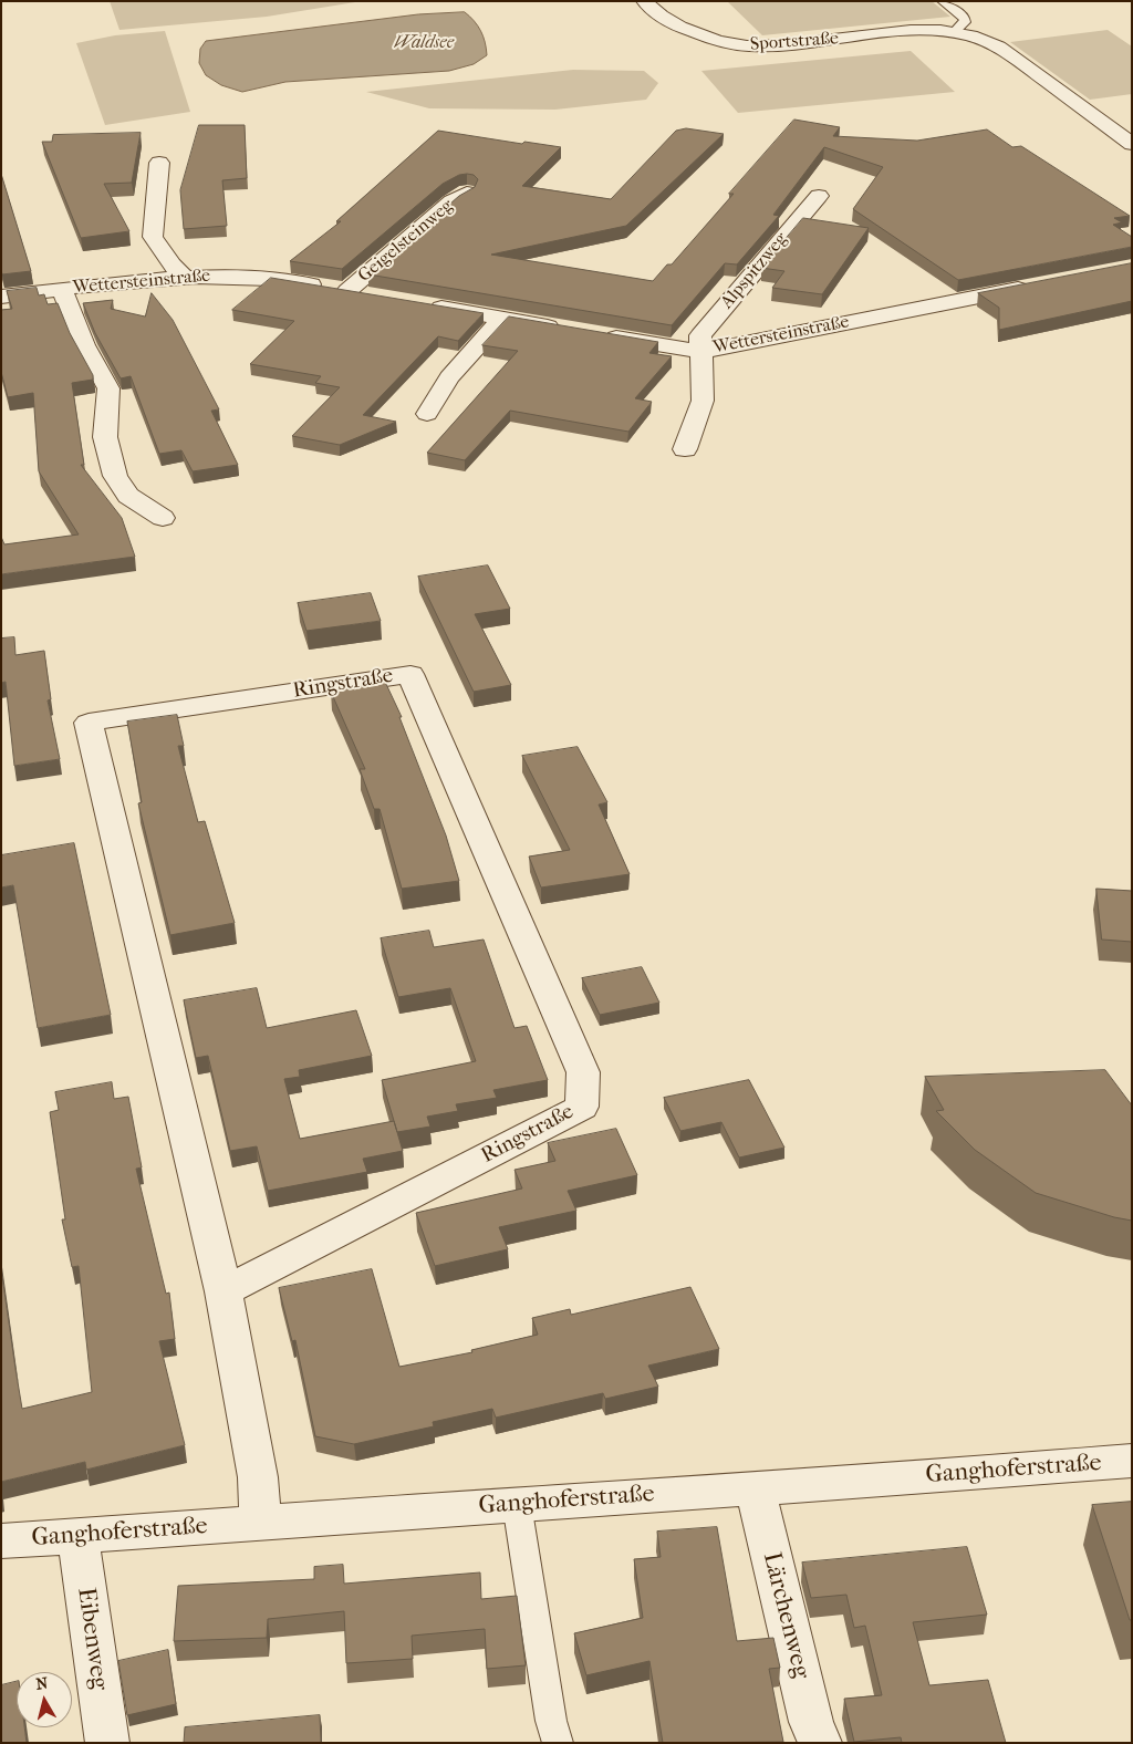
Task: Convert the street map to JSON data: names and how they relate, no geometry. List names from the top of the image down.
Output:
{
  "streets": {
    "street": [
      "Sportstraße",
      "Geigelsteinweg",
      "Alpspitzweg",
      "Wettersteinstraße",
      "Ringstraße",
      "Ganghoferstraße",
      "Lärchenweg",
      "Eibenweg"
    ]
  },
  "crossings": [
    ["Geigelsteinweg", "Wettersteinstraße"],
    ["Alpspitzweg", "Wettersteinstraße"],
    ["Ringstraße", "Ganghoferstraße"],
    ["Ganghoferstraße", "Lärchenweg"],
    ["Ganghoferstraße", "Eibenweg"]
  ],
  "water": ["Waldsee"],
  "north": "top"
}
